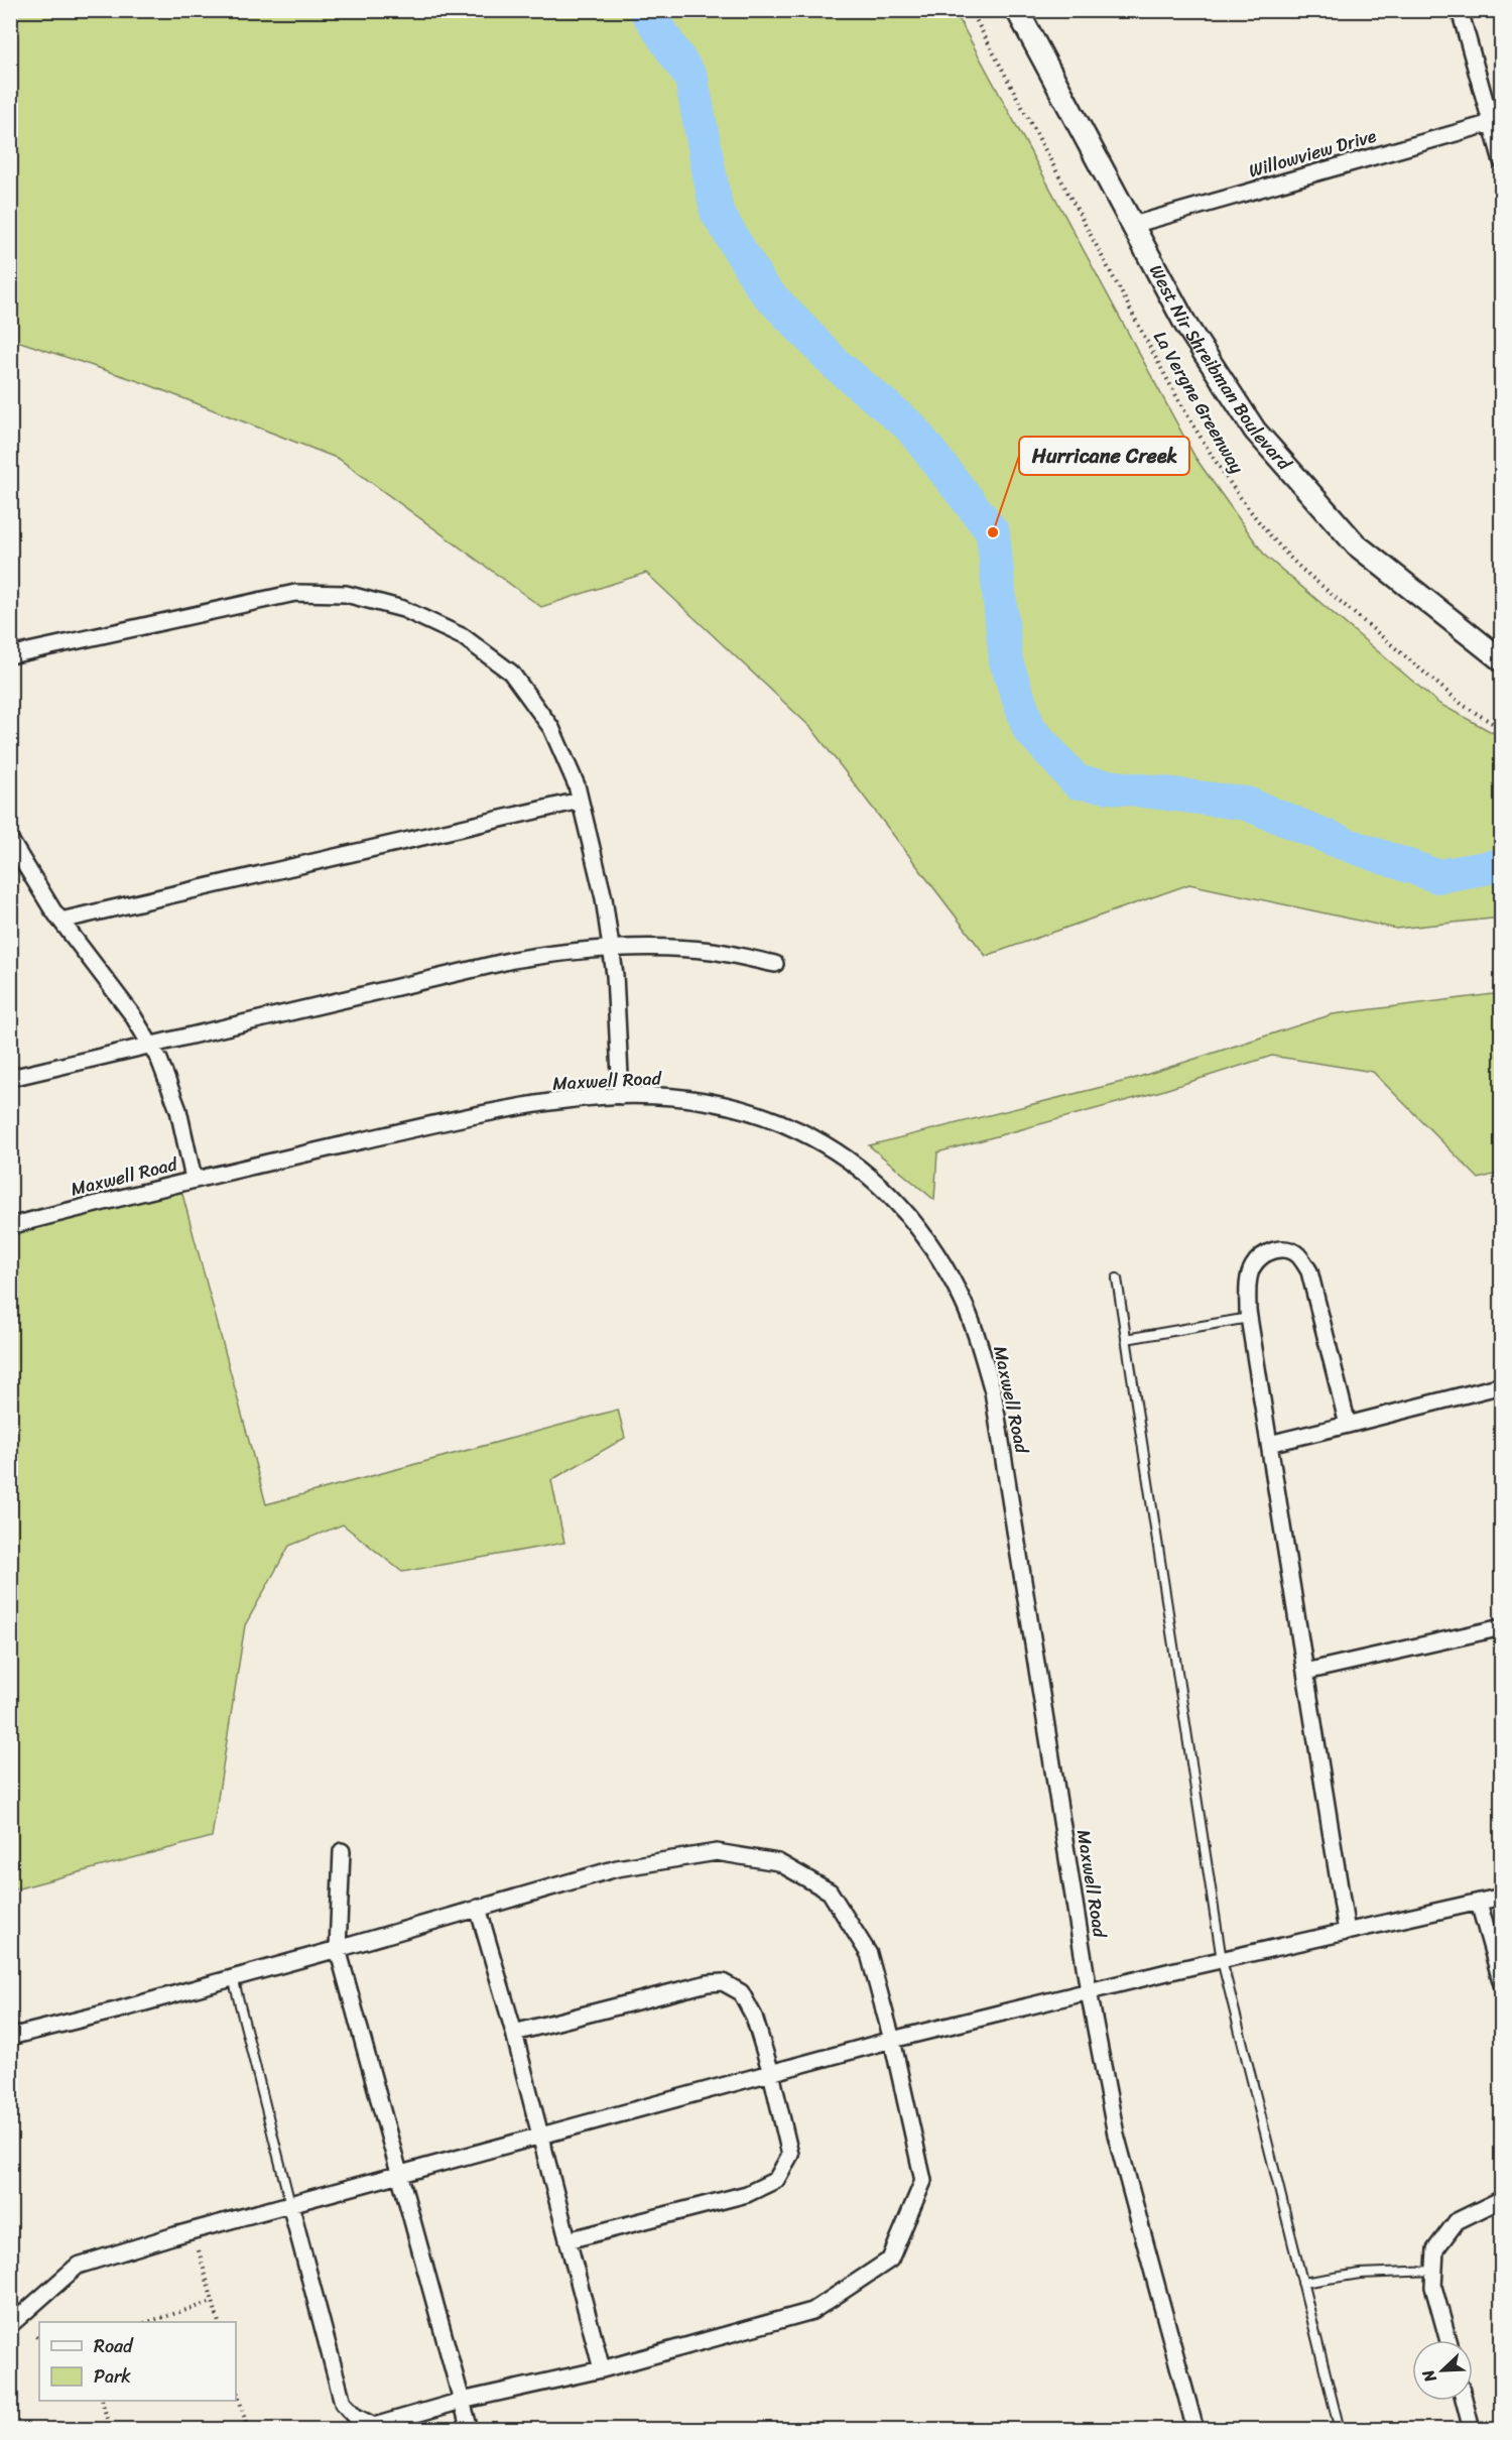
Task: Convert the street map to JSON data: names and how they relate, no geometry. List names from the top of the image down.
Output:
{
  "streets": {
    "main road": ["West Nir Shreibman Boulevard"],
    "street": ["Willowview Drive", "Maxwell Road"],
    "path": ["La Vergne Greenway"]
  },
  "crossings": [
    ["Willowview Drive", "West Nir Shreibman Boulevard"]
  ],
  "places": ["Hurricane Creek"],
  "legend": ["Road", "Park"],
  "north": "bottom left"
}
